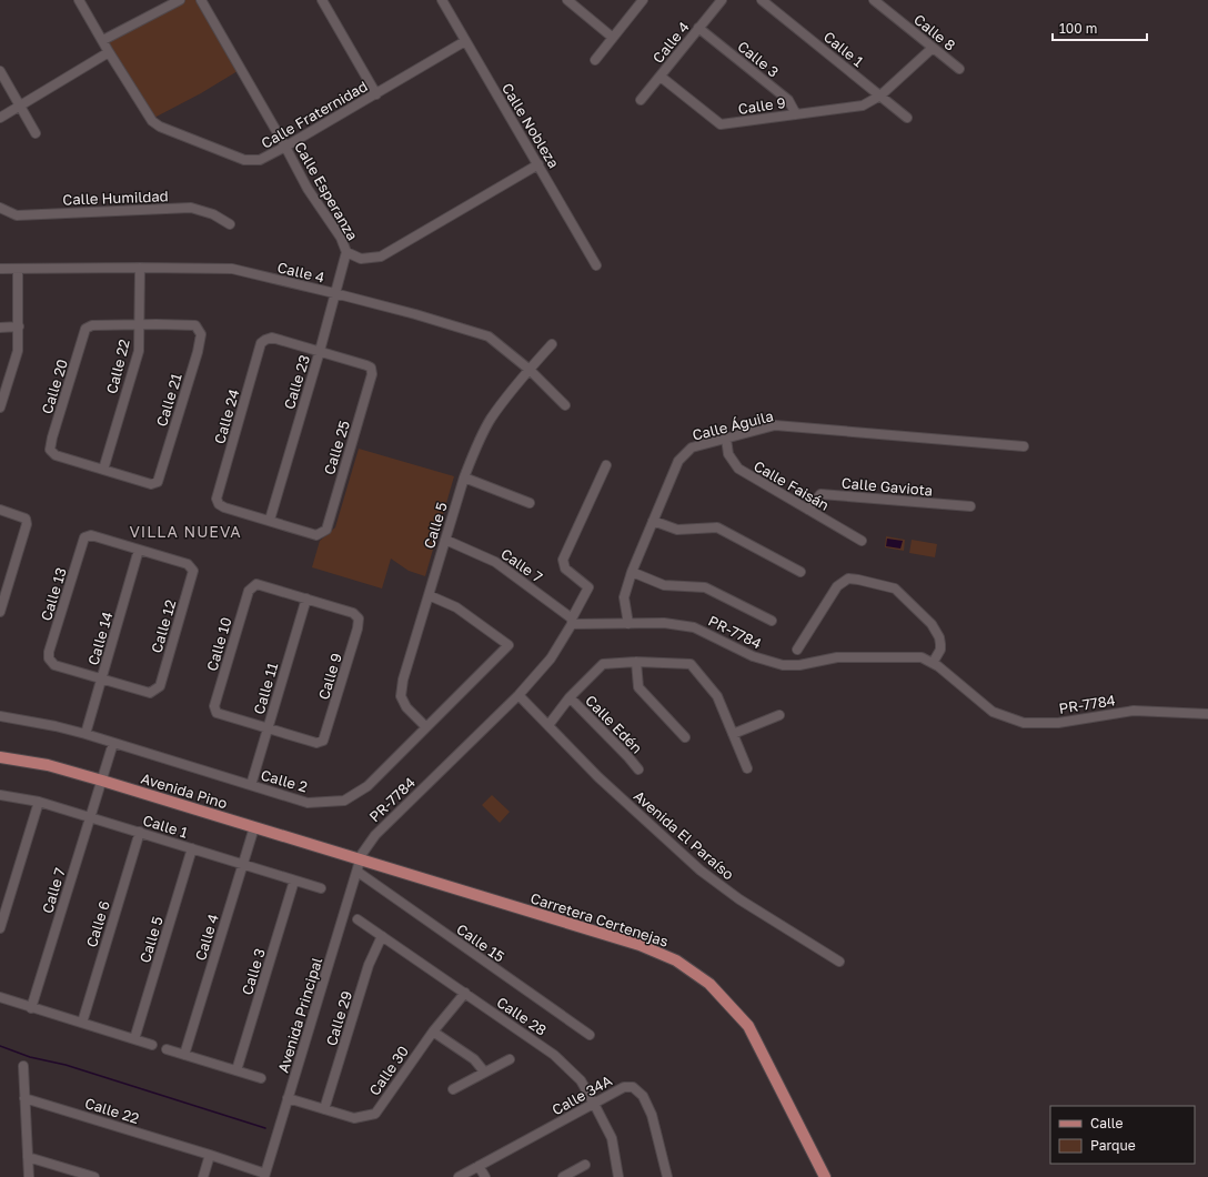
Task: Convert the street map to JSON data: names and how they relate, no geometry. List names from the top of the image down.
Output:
{
  "streets": {
    "main road": ["Avenida Pino", "Carretera Certenejas"],
    "street": [
      "Calle 8",
      "Calle 4",
      "Calle 1",
      "Calle 3",
      "Calle 9",
      "Calle Fraternidad",
      "Calle Nobleza",
      "Calle Esperanza",
      "Calle Humildad",
      "Calle 22",
      "Calle 23",
      "Calle 20",
      "Calle 21",
      "Calle 24",
      "Calle Águila",
      "Calle 25",
      "Calle Faisán",
      "Calle Gaviota",
      "Calle 5",
      "Calle 7",
      "Calle 13",
      "Calle 12",
      "PR-7784",
      "Calle 14",
      "Calle 10",
      "Calle 11",
      "Calle Edén",
      "Calle 2",
      "Avenida El Paraíso",
      "Calle 6",
      "Calle 15",
      "Avenida Principal",
      "Calle 28",
      "Calle 29",
      "Calle 30",
      "Calle 34A"
    ]
  },
  "crossings": [
    ["Calle 8", "Calle 9"],
    ["Calle 4", "Calle 1"],
    ["Calle 4", "Calle 3"],
    ["Calle 4", "Calle 9"],
    ["Calle 4", "Calle 22"],
    ["Calle 4", "Calle 23"],
    ["Calle 4", "Calle 5"],
    ["Calle 4", "Avenida Pino"],
    ["Calle 1", "Calle 3"],
    ["Calle 1", "Calle 9"],
    ["Calle 1", "Calle 5"],
    ["Calle 1", "Calle 7"],
    ["Calle 1", "Calle 6"],
    ["Calle 3", "Calle 9"],
    ["Calle 9", "Calle 10"],
    ["Calle 9", "Calle 11"],
    ["Calle Fraternidad", "Calle Nobleza"],
    ["Calle Fraternidad", "Calle Esperanza"],
    ["Calle Nobleza", "Calle Esperanza"],
    ["Calle Esperanza", "Calle 23"],
    ["Calle 22", "Calle 20"],
    ["Calle 22", "Calle 21"],
    ["Calle 22", "Avenida Principal"],
    ["Calle 23", "Calle 24"],
    ["Calle 23", "Calle 25"],
    ["Calle 20", "Calle 21"],
    ["Calle 24", "Calle 25"],
    ["Calle Águila", "Calle Faisán"],
    ["Calle Águila", "PR-7784"],
    ["Calle Faisán", "Calle Gaviota"],
    ["Calle 5", "Calle 7"],
    ["Calle 5", "Calle 2"],
    ["Calle 7", "PR-7784"],
    ["Calle 7", "Calle 2"],
    ["Calle 7", "Avenida Pino"],
    ["Calle 13", "Calle 12"],
    ["Calle 13", "Calle 14"],
    ["Calle 12", "Calle 14"],
    ["PR-7784", "Avenida Pino"],
    ["PR-7784", "Avenida El Paraíso"],
    ["PR-7784", "Carretera Certenejas"],
    ["PR-7784", "Avenida Principal"],
    ["Calle 14", "Calle 2"],
    ["Calle 10", "Calle 11"],
    ["Calle 11", "Calle 2"],
    ["Avenida Pino", "Carretera Certenejas"],
    ["Avenida Pino", "Avenida Principal"],
    ["Carretera Certenejas", "Avenida Principal"],
    ["Calle 15", "Avenida Principal"],
    ["Avenida Principal", "Calle 30"],
    ["Calle 28", "Calle 29"],
    ["Calle 28", "Calle 30"],
    ["Calle 28", "Calle 34A"],
    ["Calle 29", "Calle 30"]
  ],
  "districts": ["VILLA NUEVA"],
  "legend": ["Calle", "Parque"],
  "scale_bar": "100 m"
}
